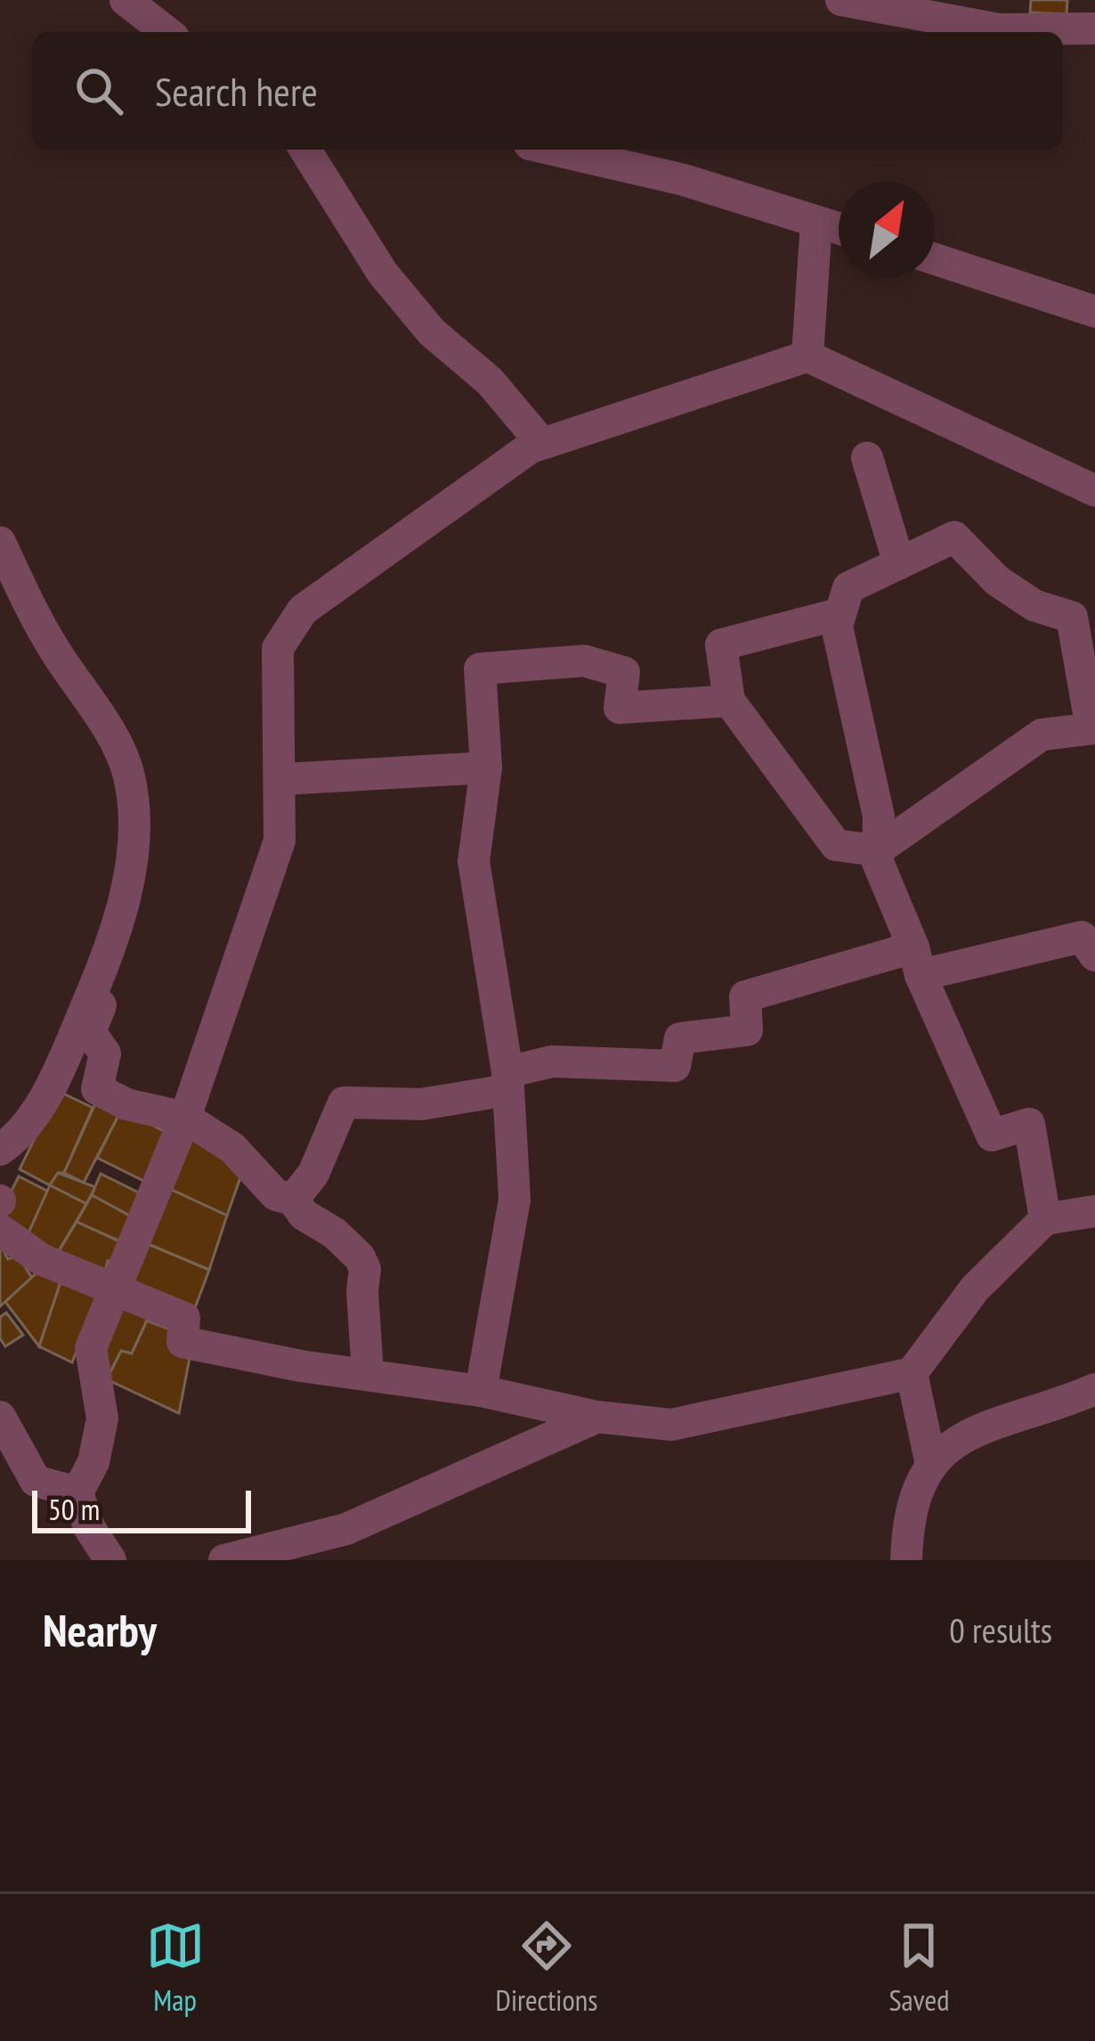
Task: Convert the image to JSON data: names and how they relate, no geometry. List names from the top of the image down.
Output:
{
  "scale_bar": "50 m",
  "north": "top right",
  "page": {
    "search": "Search here",
    "scale": "50 m",
    "heading": ["Nearby", "0 results"],
    "nav": ["Map", "Directions", "Saved"]
  }
}
